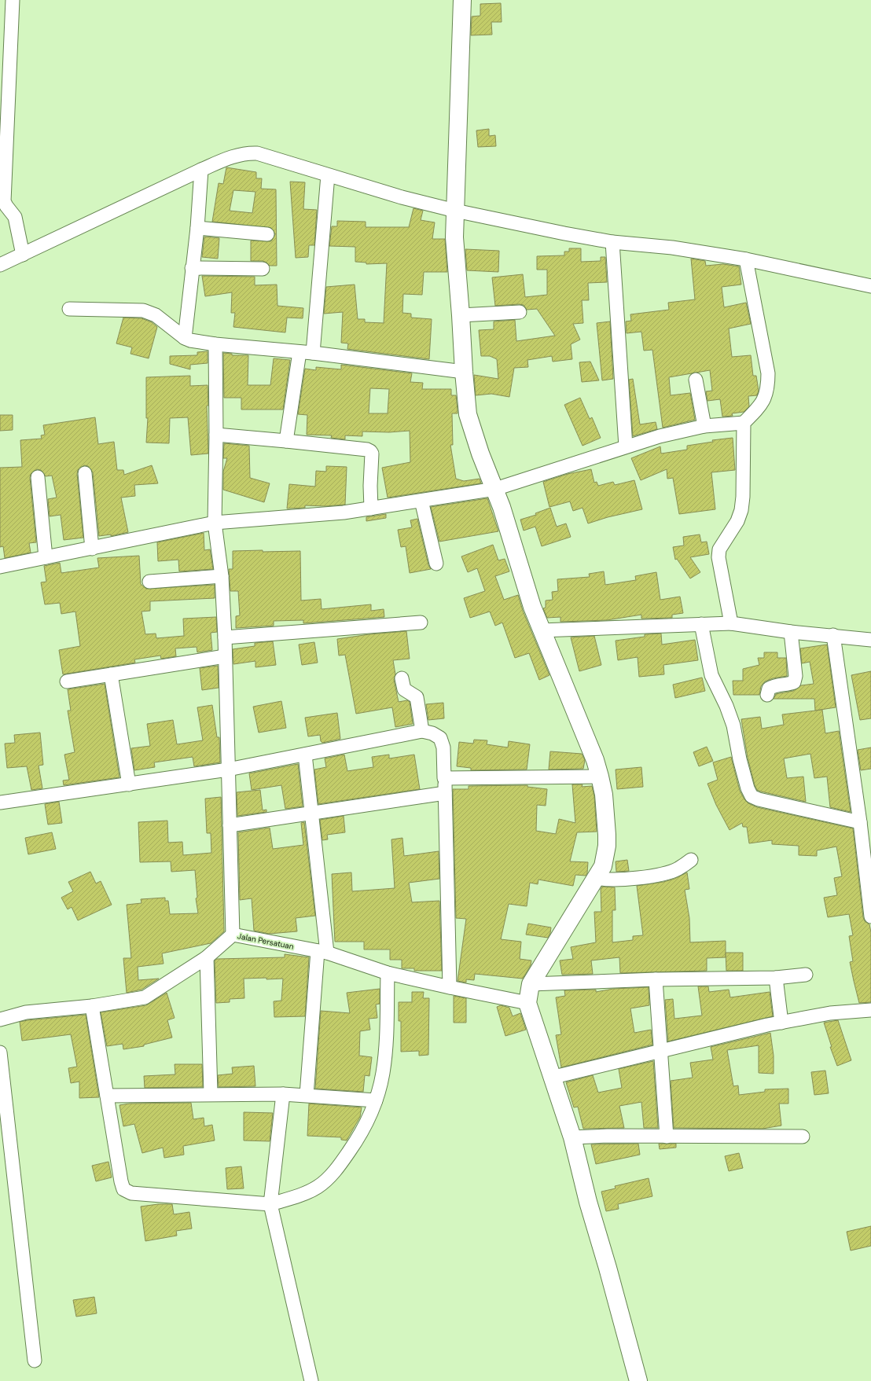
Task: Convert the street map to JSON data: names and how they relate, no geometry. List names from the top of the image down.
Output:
{
  "streets": {
    "street": ["Jalan Persatuan"]
  }
}
